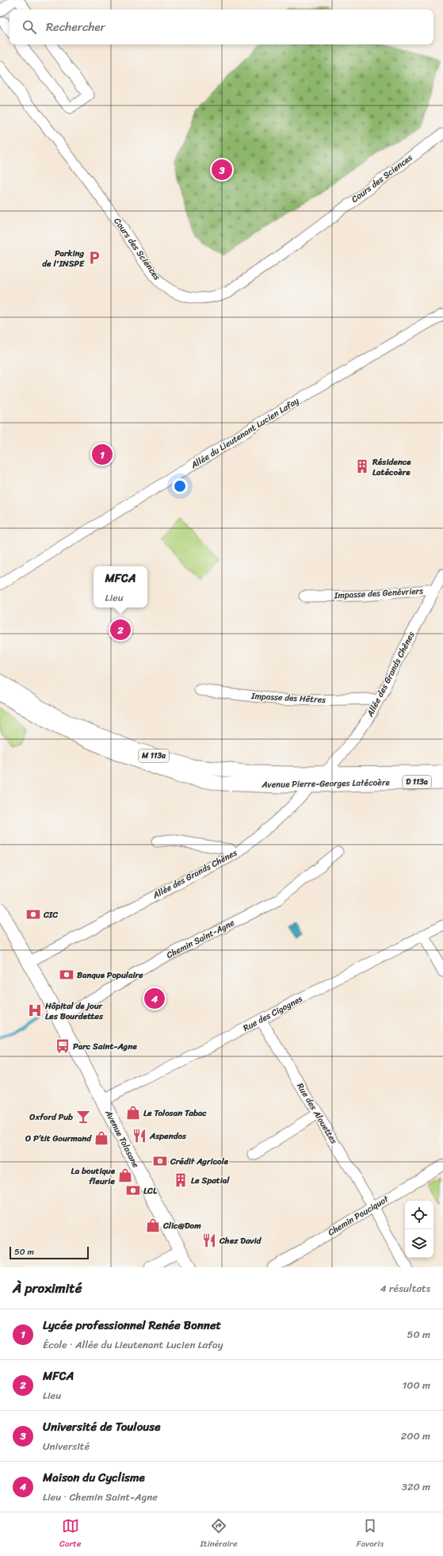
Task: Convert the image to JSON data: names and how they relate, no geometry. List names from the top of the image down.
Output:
{
  "streets": {
    "main road": [
      "M 113a",
      "D 113a",
      "Avenue Pierre-Georges Latécoère",
      "Avenue Tolosane"
    ],
    "street": [
      "Cours des Sciences",
      "Allée du Lieutenant Lucien Lafay",
      "Impasse des Genévriers",
      "Allée des Grands Chênes",
      "Impasse des Hêtres",
      "Chemin Saint-Agne",
      "Rue des Cigognes",
      "Rue des Alouettes",
      "Chemin Pouciquot"
    ]
  },
  "crossings": [
    ["Impasse des Genévriers", "Allée des Grands Chênes"],
    ["Allée des Grands Chênes", "Impasse des Hêtres"],
    ["Allée des Grands Chênes", "Avenue Pierre-Georges Latécoère"],
    ["Allée des Grands Chênes", "Avenue Tolosane"],
    ["Chemin Saint-Agne", "Avenue Tolosane"],
    ["Rue des Cigognes", "Rue des Alouettes"],
    ["Rue des Cigognes", "Avenue Tolosane"],
    ["Rue des Alouettes", "Chemin Pouciquot"]
  ],
  "places": {
    "parking": ["Parking de l'INSPE"],
    "building": ["Résidence Latécoère", "Le Spatial"],
    "bank": [
      "CIC",
      "Banque Populaire",
      "Crédit Agricole",
      "LCL"
    ],
    "hospital": ["Hôpital de jour Les Bourdettes"],
    "bus stop": ["Parc Saint-Agne"],
    "shop": [
      "Le Tolosan Tabac",
      "O P’tit Gourmand",
      "La boutique fleurie",
      "Clic@Dom"
    ],
    "bar": ["Oxford Pub"],
    "restaurant": ["Aspendos", "Chez David"]
  },
  "scale_bar": "50 m",
  "page": {
    "search": "Rechercher",
    "pins": [
      "3",
      "1",
      "2",
      "4"
    ],
    "popup": ["MFCA", "Lieu"],
    "scale": "50 m",
    "heading": ["À proximité", "4 résultats"],
    "list": [
      {
        "mark": "1",
        "name": "Lycée professionnel Renée Bonnet",
        "note": "École · Allée du Lieutenant Lucien Lafay",
        "value": "50 m"
      },
      {
        "mark": "2",
        "name": "MFCA",
        "note": "Lieu",
        "value": "100 m"
      },
      {
        "mark": "3",
        "name": "Université de Toulouse",
        "note": "Université",
        "value": "200 m"
      },
      {
        "mark": "4",
        "name": "Maison du Cyclisme",
        "note": "Lieu · Chemin Saint-Agne",
        "value": "320 m"
      }
    ],
    "nav": ["Carte", "Itinéraire", "Favoris"]
  }
}
